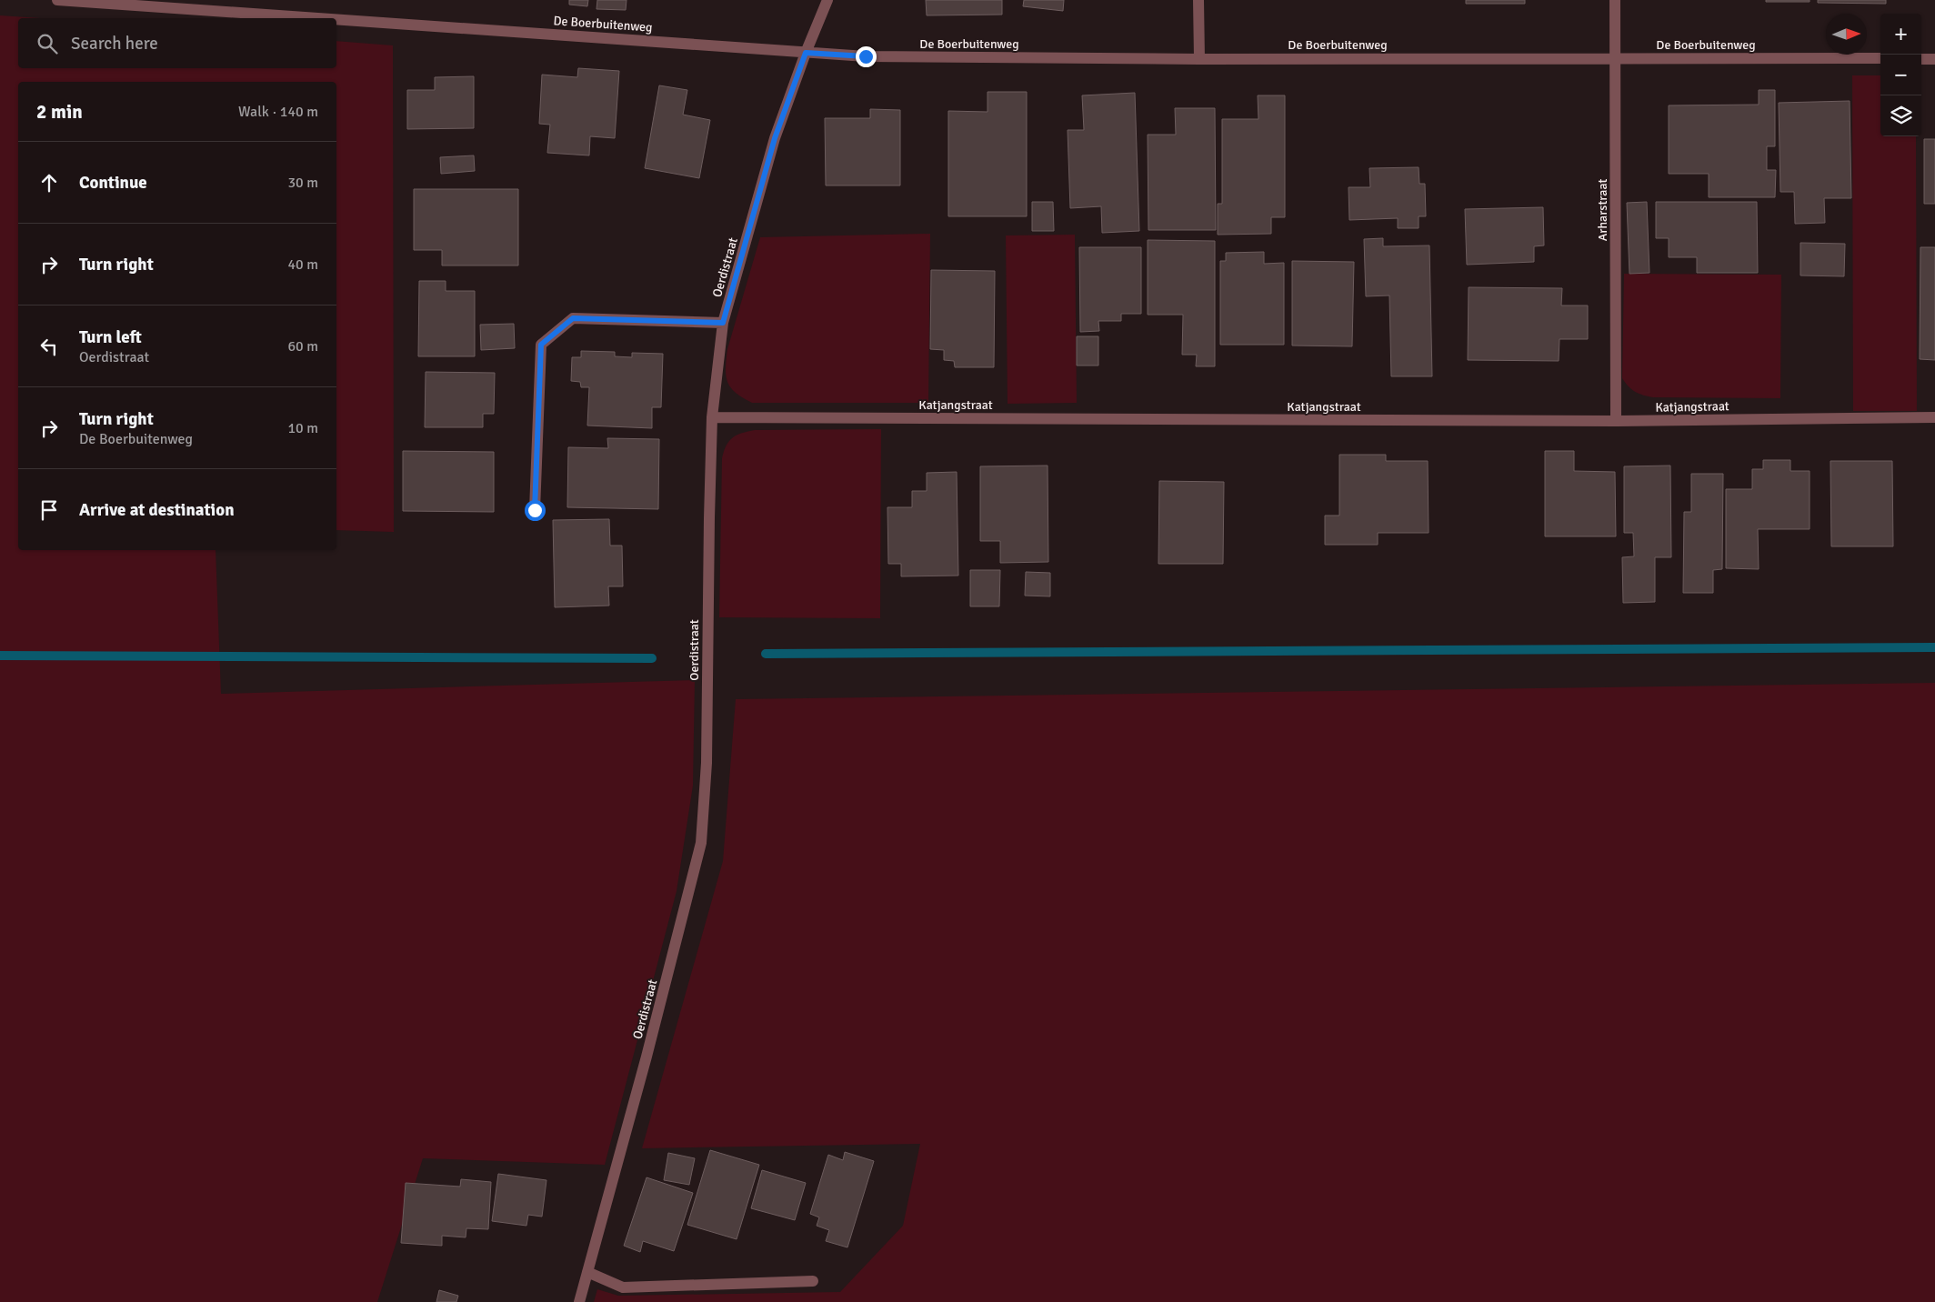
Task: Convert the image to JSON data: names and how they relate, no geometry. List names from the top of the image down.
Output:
{
  "streets": {
    "street": [
      "De Boerbuitenweg",
      "Arharstraat",
      "Oerdistraat",
      "Katjangstraat"
    ]
  },
  "crossings": [
    ["De Boerbuitenweg", "Arharstraat"],
    ["De Boerbuitenweg", "Oerdistraat"],
    ["Arharstraat", "Katjangstraat"],
    ["Oerdistraat", "Katjangstraat"]
  ],
  "north": "right",
  "page": {
    "map_buttons": ["+", "−"],
    "search": "Search here",
    "heading": ["2 min", "Walk · 140 m"],
    "list": [
      ["Continue", "30 m"],
      ["Turn right", "40 m"],
      ["Turn left", "Oerdistraat", "60 m"],
      ["Turn right", "De Boerbuitenweg", "10 m"],
      "Arrive at destination"
    ]
  }
}
